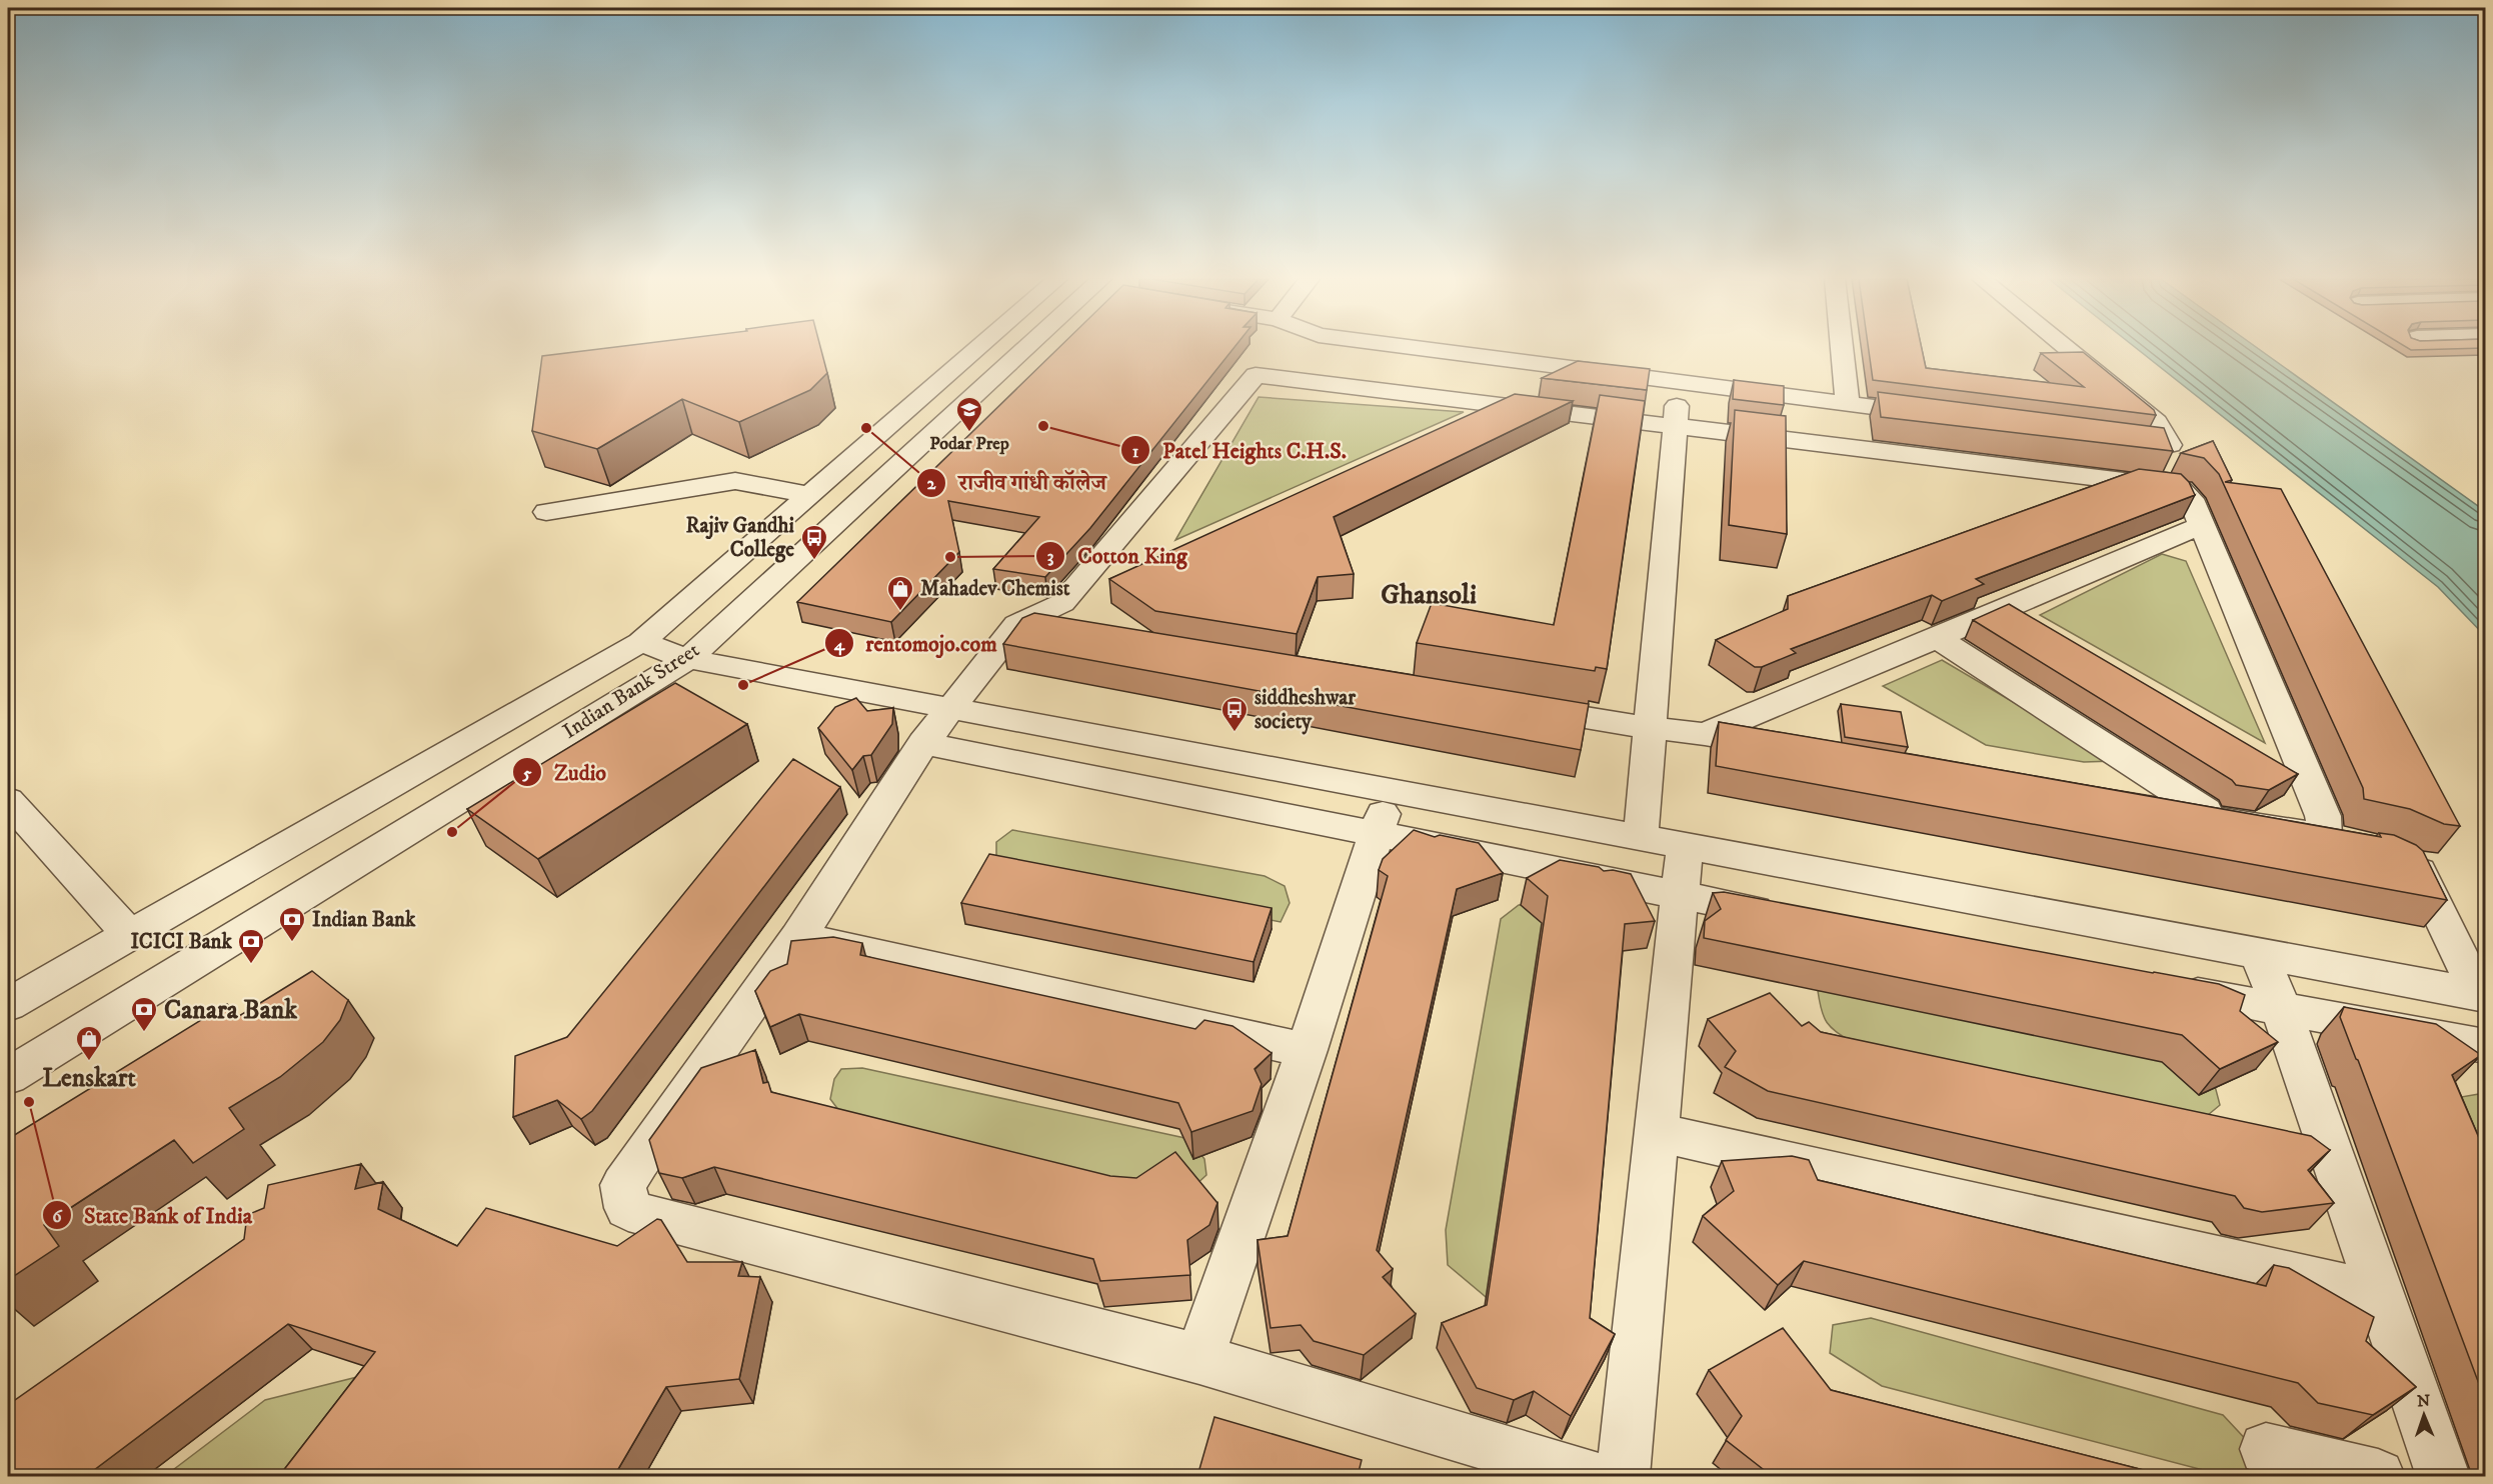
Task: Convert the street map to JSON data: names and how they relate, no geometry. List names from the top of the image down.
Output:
{
  "streets": {
    "street": ["Indian Bank Street"]
  },
  "districts": ["Ghansoli"],
  "places": {
    "other": [
      "Patel Heights C.H.S.",
      "राजीव गांधी कॉलेज",
      "Cotton King",
      "rentomojo.com",
      "Zudio",
      "State Bank of India"
    ],
    "school or university": ["Podar Prep"],
    "bus stop": ["Rajiv Gandhi College", "siddheshwar society"],
    "shop": ["Mahadev Chemist", "Lenskart"],
    "bank": ["Indian Bank", "ICICI Bank", "Canara Bank"]
  },
  "north": "top"
}
